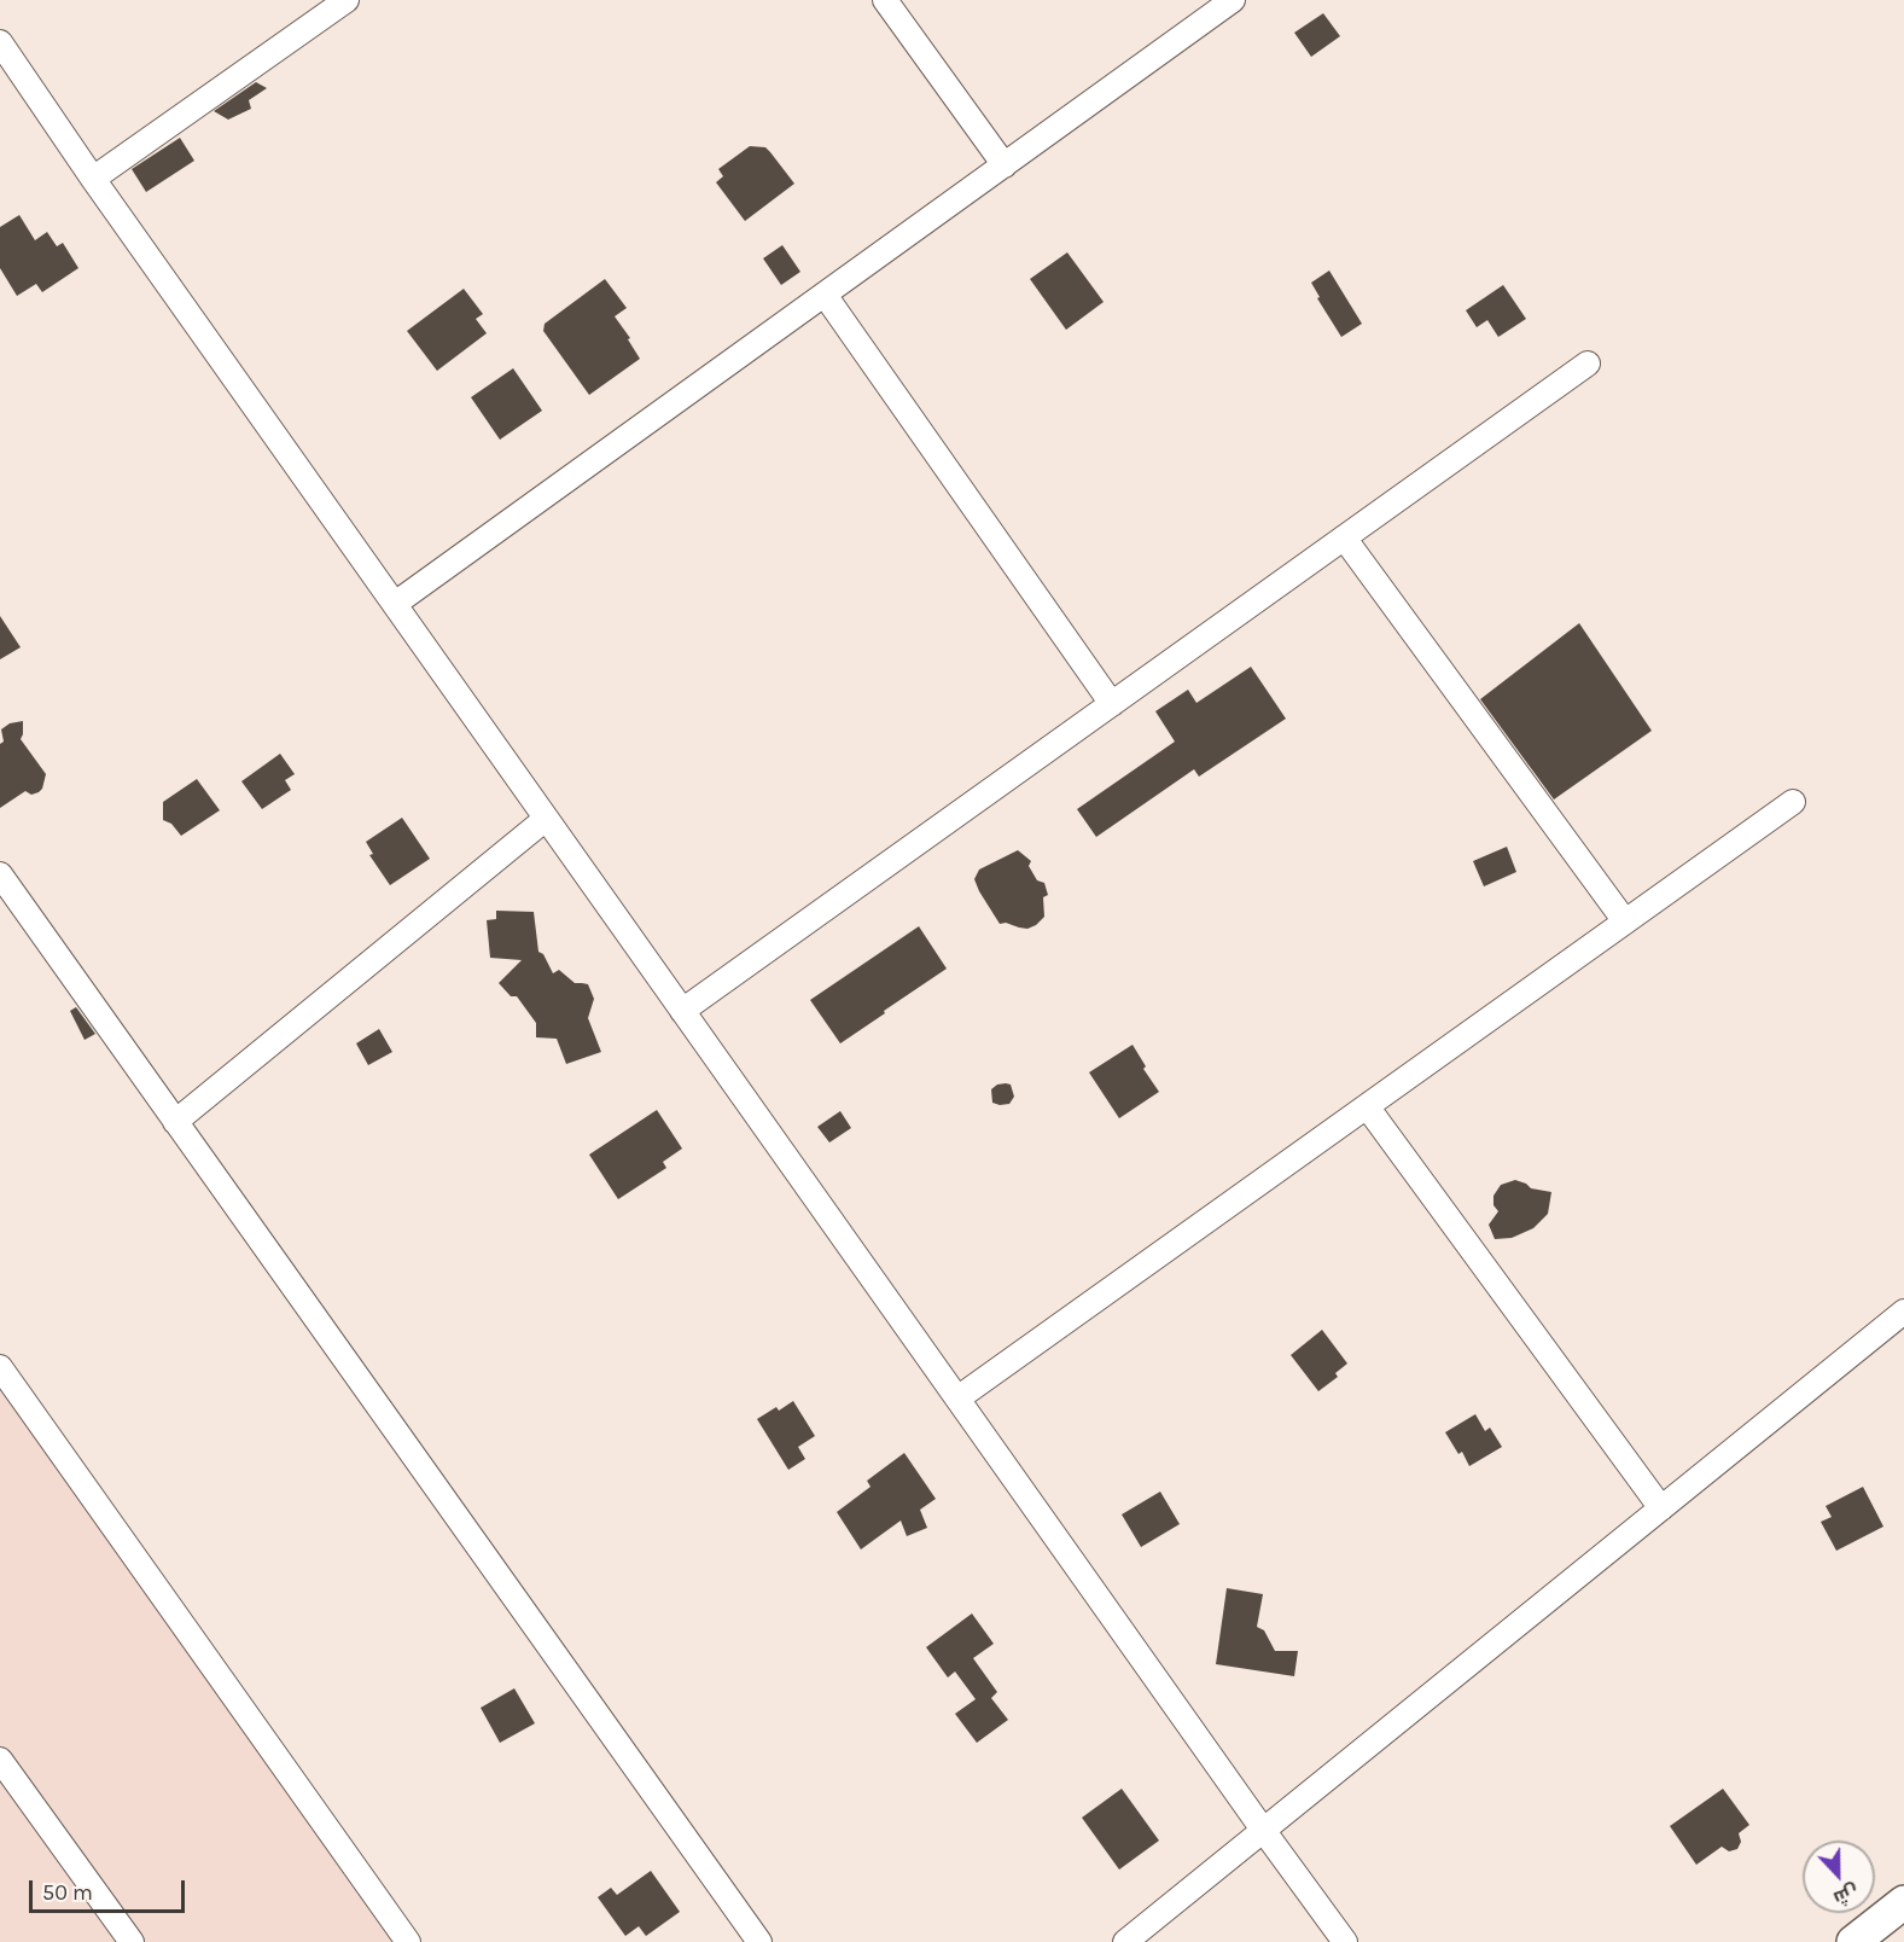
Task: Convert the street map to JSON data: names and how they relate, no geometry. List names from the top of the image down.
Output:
{
  "scale_bar": "50 m",
  "north": "bottom"
}
